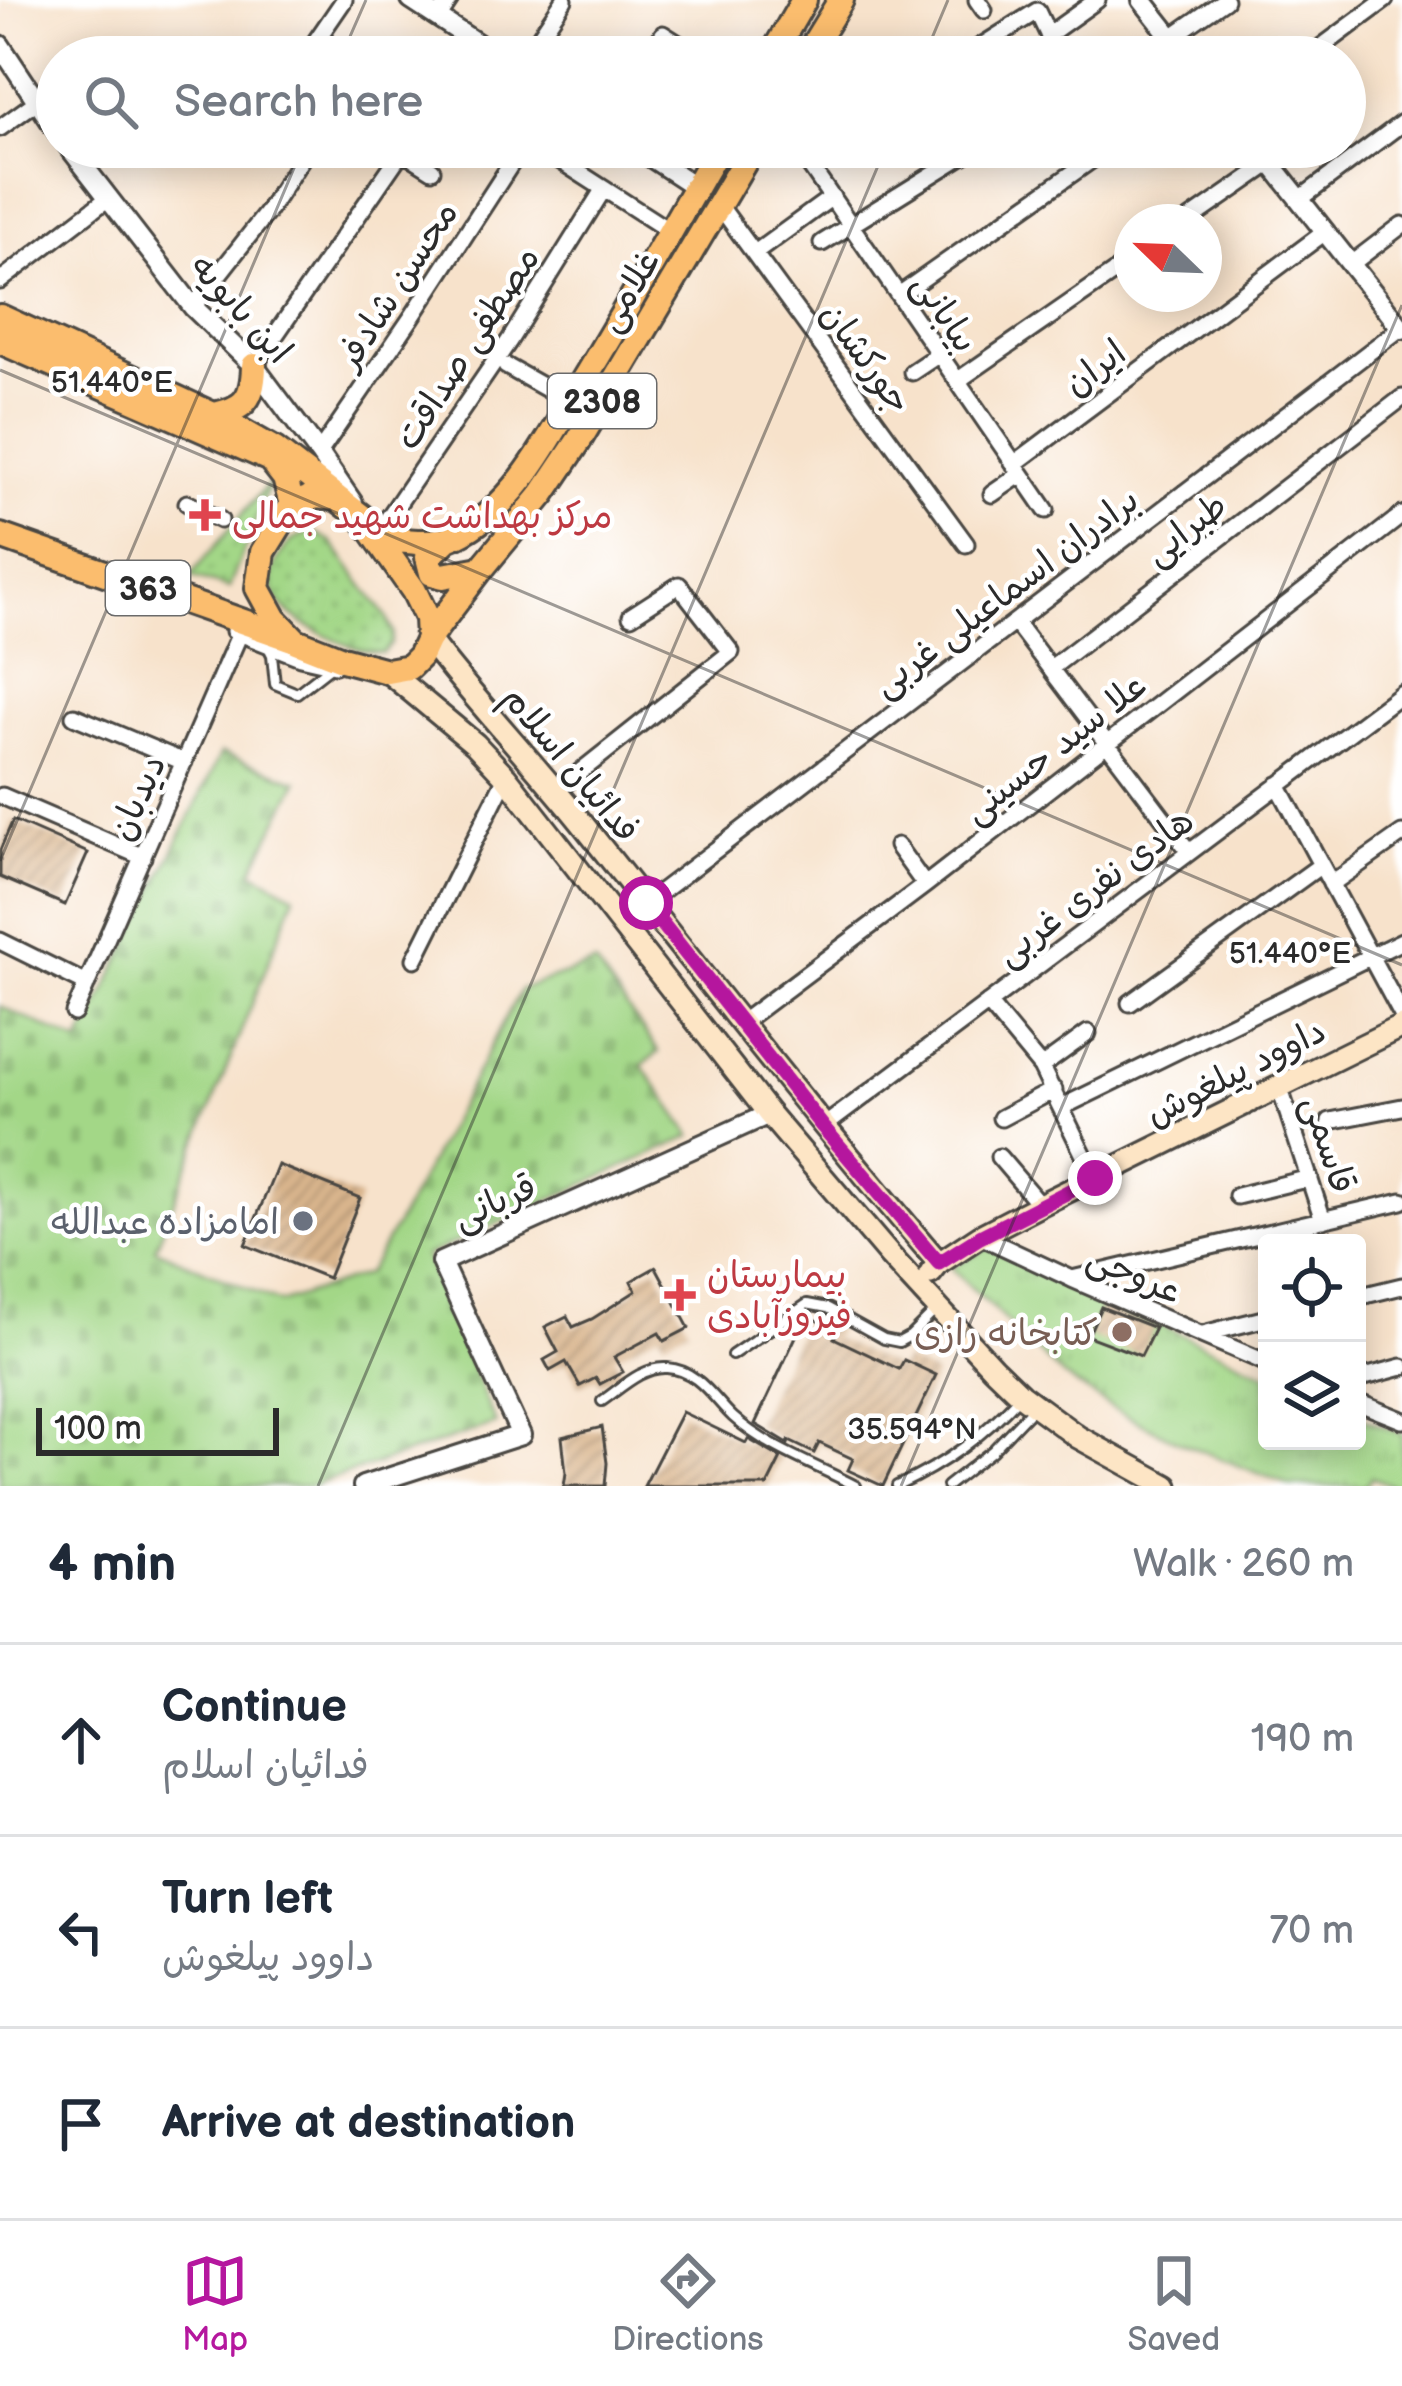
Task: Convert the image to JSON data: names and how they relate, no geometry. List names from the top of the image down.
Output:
{
  "streets": {
    "main road": [
      "غلامی",
      "2308",
      "363",
      "فدائیان اسلام",
      "داوود پیلغوش"
    ],
    "street": [
      "محسن شادفر",
      "ابن بابویه",
      "بیابانی",
      "مصطفی صداقت",
      "جورکشان",
      "ایران",
      "طبرایی",
      "برادران اسماعیلی غربی",
      "علا سید حسینی",
      "دیدبان",
      "هادی نفری غربی",
      "قاسمی",
      "قربانی",
      "عروجی"
    ]
  },
  "crossings": [
    ["محسن شادفر", "ابن بابویه"],
    ["غلامی", "ابن بابویه"],
    ["غلامی", "مصطفی صداقت"],
    ["غلامی", "جورکشان"],
    ["غلامی", "363"],
    ["غلامی", "فدائیان اسلام"],
    ["ابن بابویه", "مصطفی صداقت"],
    ["ابن بابویه", "363"],
    ["ابن بابویه", "فدائیان اسلام"],
    ["بیابانی", "ایران"],
    ["مصطفی صداقت", "363"],
    ["مصطفی صداقت", "فدائیان اسلام"],
    ["363", "فدائیان اسلام"],
    ["برادران اسماعیلی غربی", "فدائیان اسلام"],
    ["علا سید حسینی", "فدائیان اسلام"],
    ["فدائیان اسلام", "هادی نفری غربی"],
    ["فدائیان اسلام", "داوود پیلغوش"],
    ["فدائیان اسلام", "قربانی"],
    ["داوود پیلغوش", "قاسمی"],
    ["داوود پیلغوش", "عروجی"]
  ],
  "places": {
    "health": ["مرکز بهداشت شهید جمالی", "بیمارستان فیروزآبادی"],
    "other": ["امامزاده عبدالله", "کتابخانه رازی"]
  },
  "scale_bar": "100 m",
  "north": "top left",
  "page": {
    "search": "Search here",
    "scale": "100 m",
    "heading": ["4 min", "Walk · 260 m"],
    "list": [
      ["Continue", "فدائیان اسلام", "190 m"],
      ["Turn left", "داوود پیلغوش", "70 m"],
      "Arrive at destination"
    ],
    "nav": ["Map", "Directions", "Saved"]
  },
  "coordinates": ["51.440°E", "35.594°N"]
}
